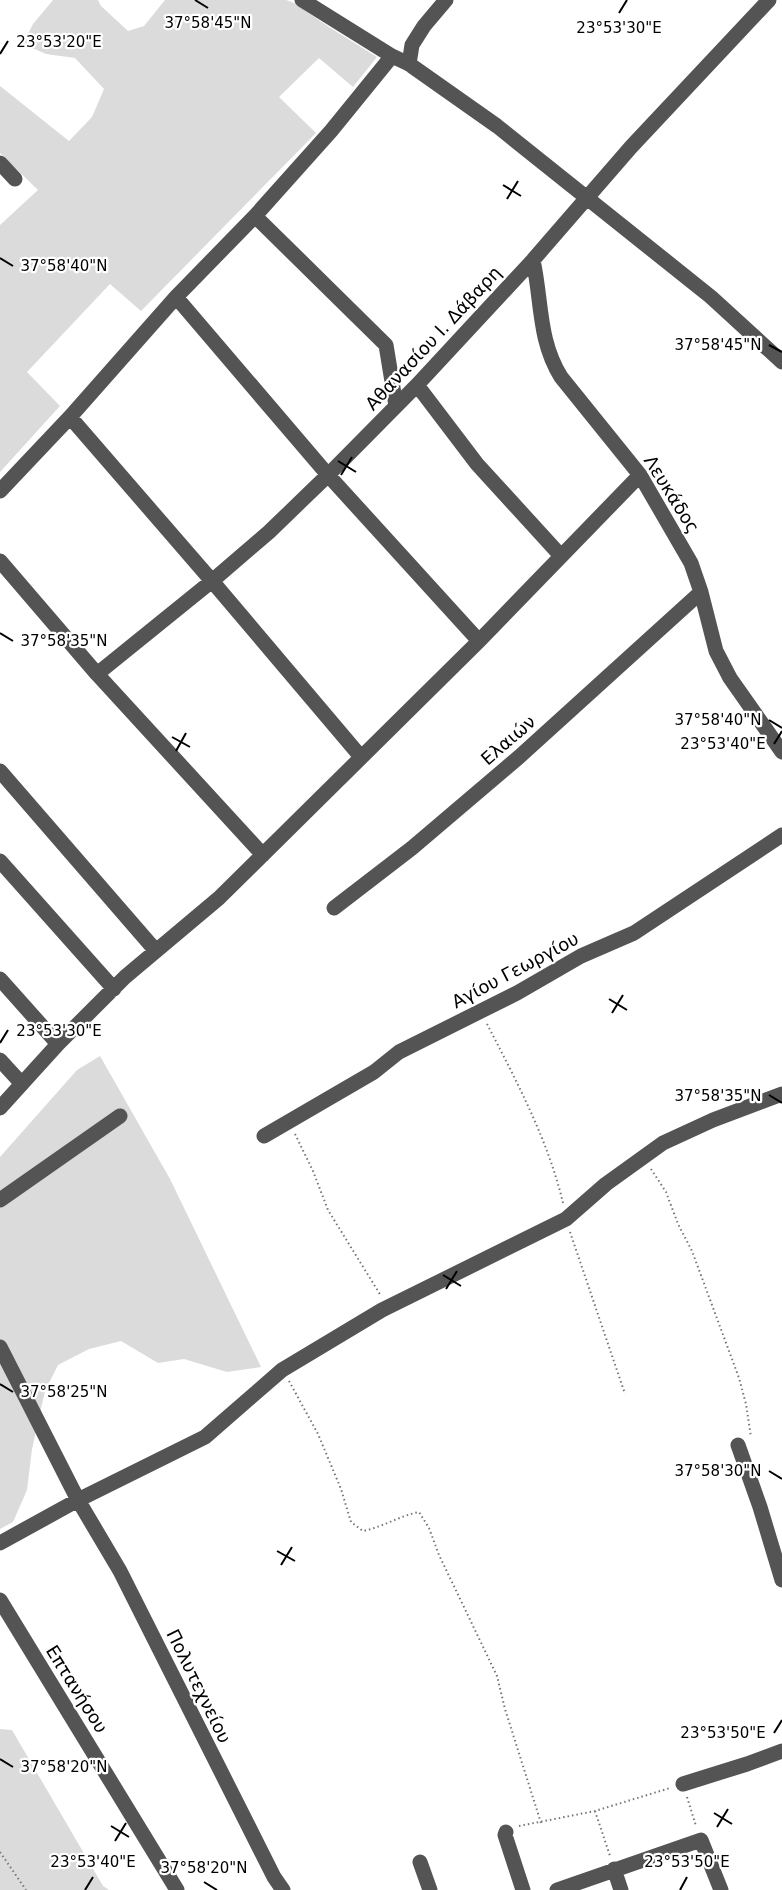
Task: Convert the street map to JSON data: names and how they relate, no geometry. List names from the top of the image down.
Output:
{
  "streets": {
    "street": [
      "Αθανασίου Ι. Δάβαρη",
      "Λευκάδος",
      "Ελαιών",
      "Αγίου Γεωργίου",
      "Πολυτεχνείου",
      "Επτανήσου"
    ]
  },
  "crossings": [
    ["Αθανασίου Ι. Δάβαρη", "Λευκάδος"],
    ["Λευκάδος", "Ελαιών"]
  ],
  "coordinates": [
    "37°58'45\"N",
    "23°53'30\"E",
    "23°53'20\"E",
    "37°58'40\"N",
    "37°58'35\"N",
    "23°53'40\"E",
    "37°58'25\"N",
    "37°58'30\"N",
    "23°53'50\"E",
    "37°58'20\"N"
  ]
}
